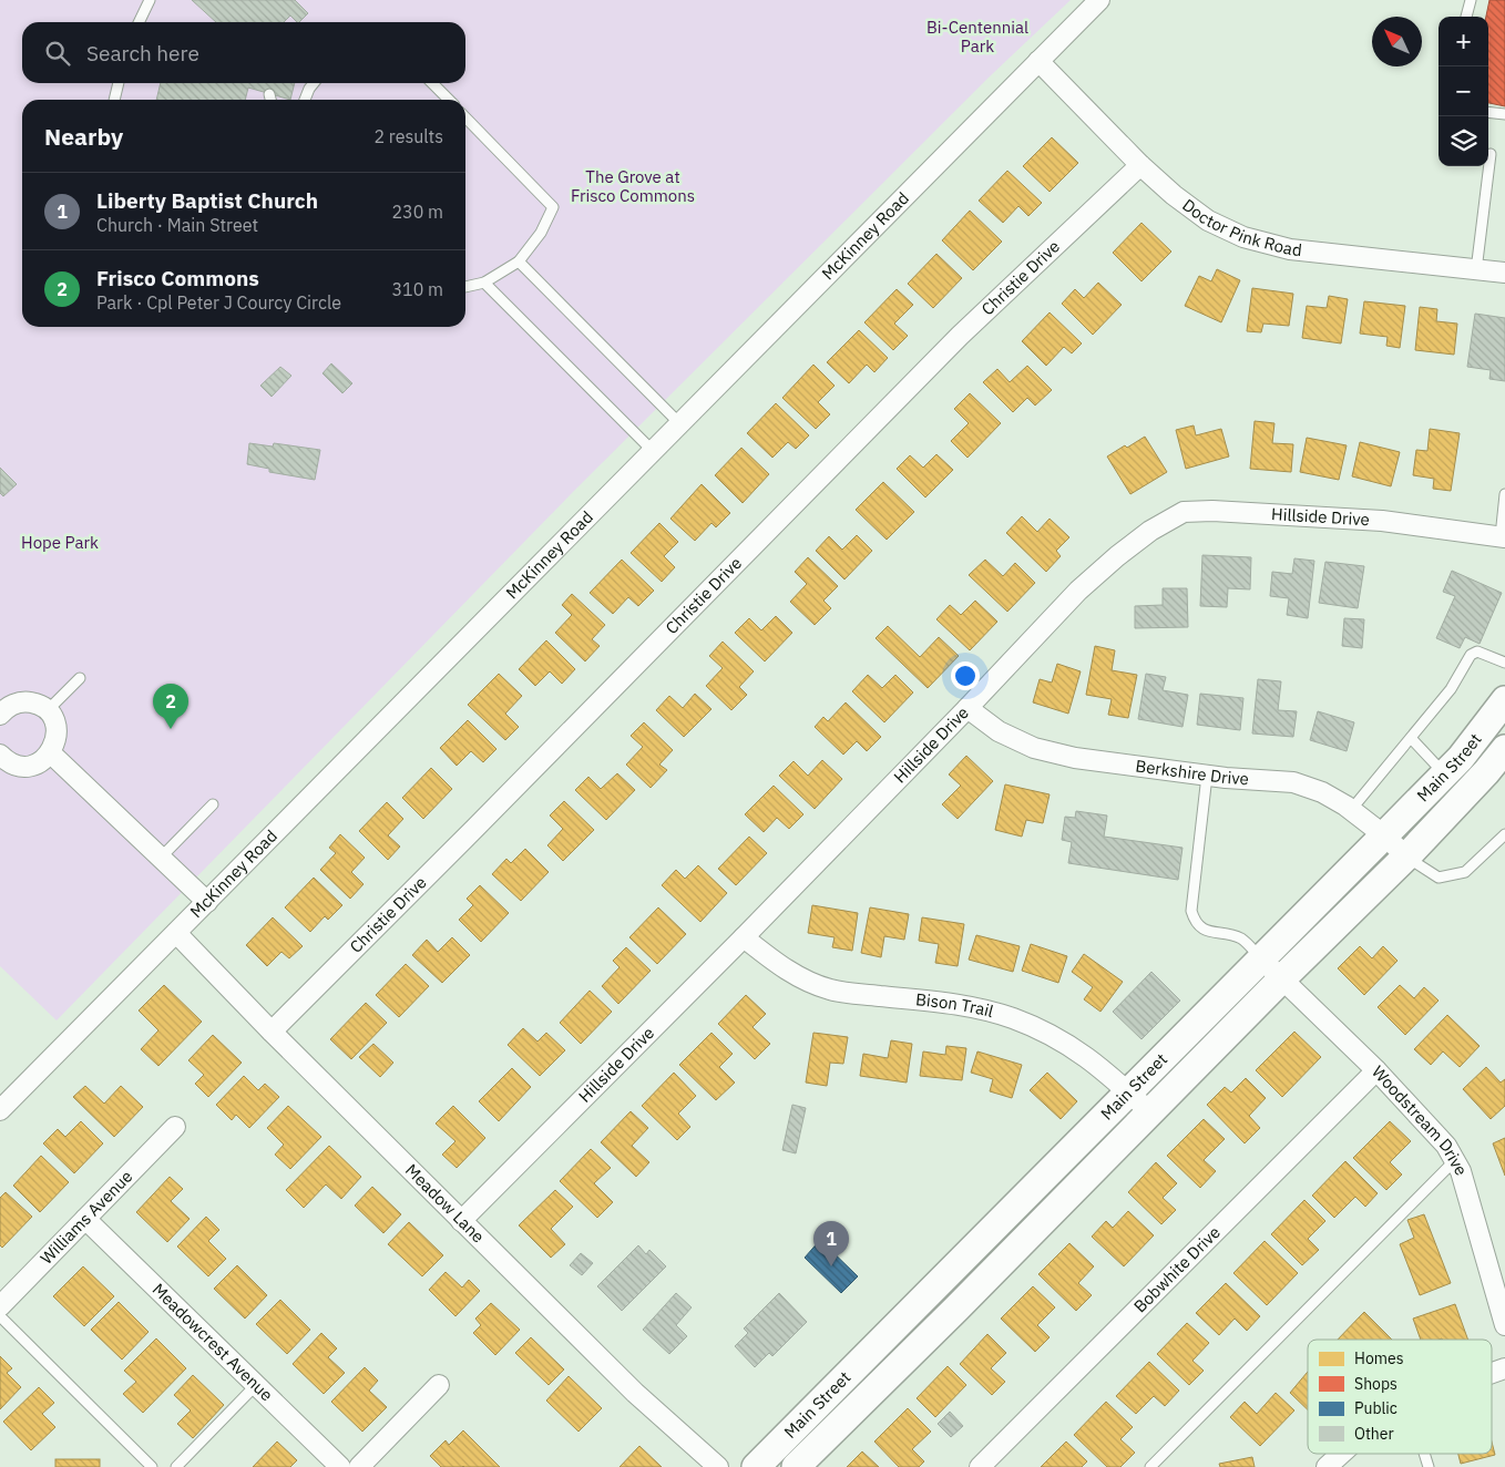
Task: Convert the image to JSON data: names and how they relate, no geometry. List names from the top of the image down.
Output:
{
  "streets": {
    "main road": ["Main Street"],
    "street": [
      "Doctor Pink Road",
      "McKinney Road",
      "Christie Drive",
      "Hillside Drive",
      "Berkshire Drive",
      "Bison Trail",
      "Woodstream Drive",
      "Meadow Lane",
      "Williams Avenue",
      "Bobwhite Drive",
      "Meadowcrest Avenue"
    ]
  },
  "crossings": [
    ["Doctor Pink Road", "McKinney Road"],
    ["Doctor Pink Road", "Christie Drive"],
    ["McKinney Road", "Meadow Lane"],
    ["Christie Drive", "Meadow Lane"],
    ["Hillside Drive", "Berkshire Drive"],
    ["Hillside Drive", "Bison Trail"],
    ["Hillside Drive", "Meadow Lane"],
    ["Main Street", "Berkshire Drive"],
    ["Main Street", "Bison Trail"],
    ["Main Street", "Woodstream Drive"],
    ["Woodstream Drive", "Bobwhite Drive"],
    ["Williams Avenue", "Meadowcrest Avenue"]
  ],
  "parks": ["Bi-Centennial Park", "The Grove at Frisco Commons", "Hope Park"],
  "legend": [
    "Homes",
    "Shops",
    "Public",
    "Other"
  ],
  "north": "top left",
  "page": {
    "map_buttons": ["+", "−"],
    "search": "Search here",
    "heading": ["Nearby", "2 results"],
    "list": [
      {
        "mark": "1",
        "name": "Liberty Baptist Church",
        "note": "Church · Main Street",
        "value": "230 m"
      },
      {
        "mark": "2",
        "name": "Frisco Commons",
        "note": "Park · Cpl Peter J Courcy Circle",
        "value": "310 m"
      }
    ],
    "pins": ["2", "1"]
  }
}
